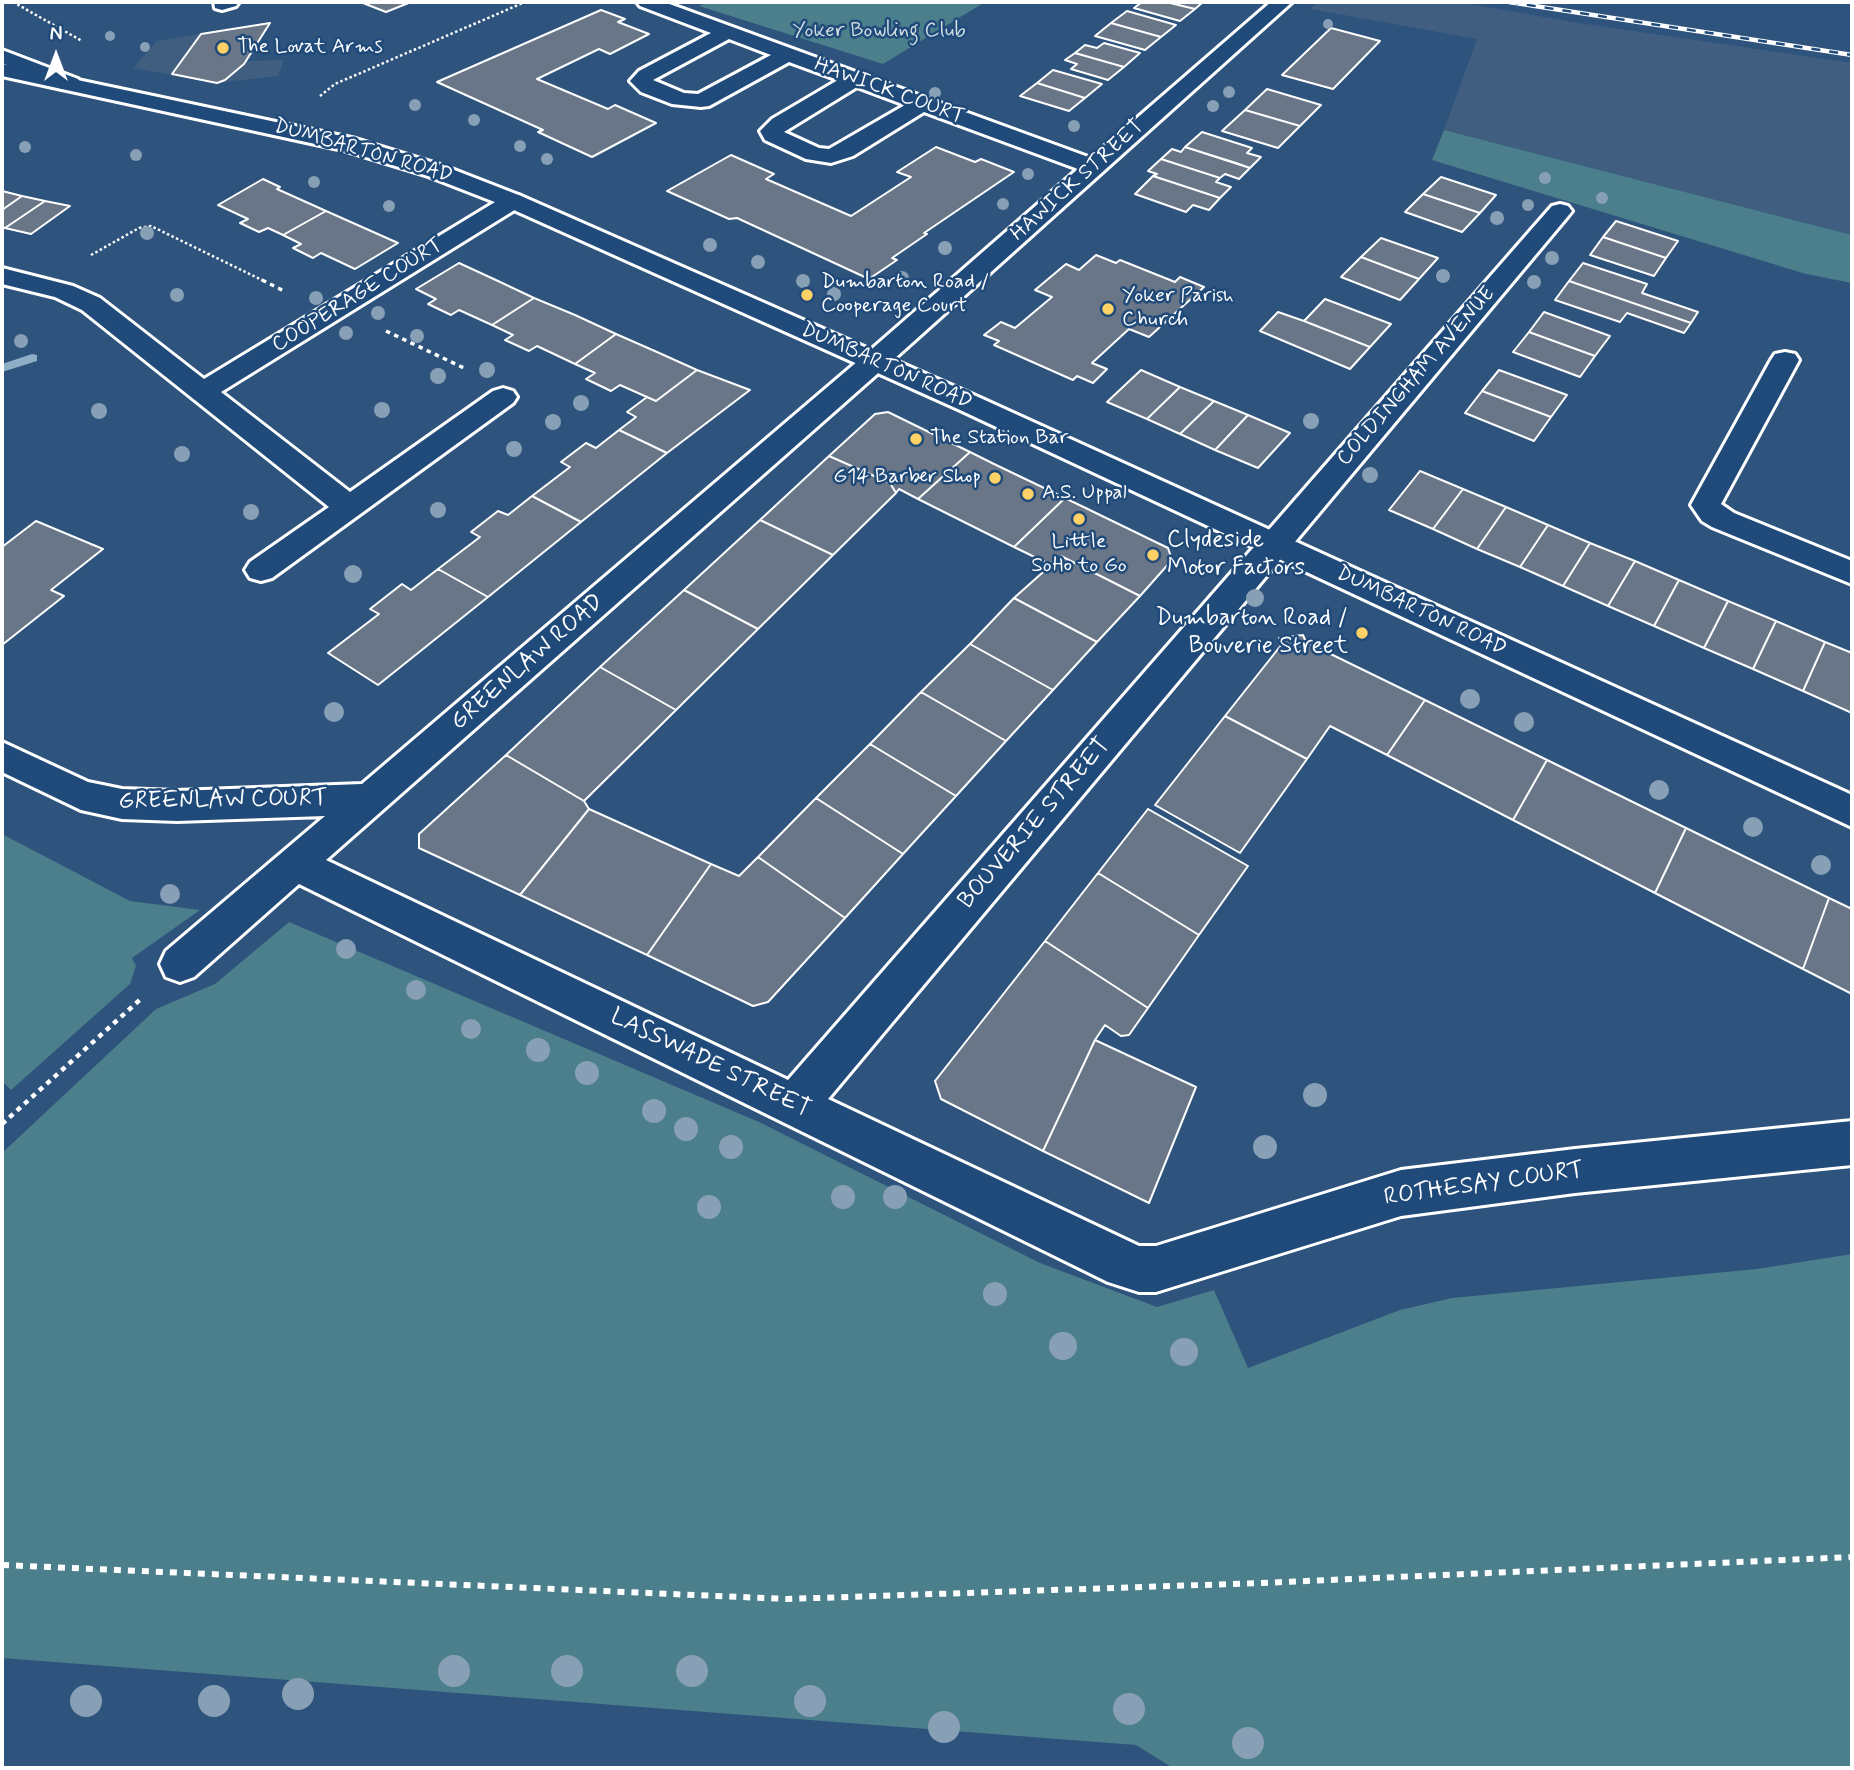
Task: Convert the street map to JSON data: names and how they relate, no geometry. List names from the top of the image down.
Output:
{
  "streets": {
    "street": [
      "HAWICK COURT",
      "DUMBARTON ROAD",
      "HAWICK STREET",
      "COOPERAGE COURT",
      "COLDINGHAM AVENUE",
      "GREENLAW ROAD",
      "GREENLAW COURT",
      "BOUVERIE STREET",
      "LASSWADE STREET",
      "ROTHESAY COURT"
    ]
  },
  "crossings": [
    ["HAWICK COURT", "HAWICK STREET"],
    ["DUMBARTON ROAD", "HAWICK STREET"],
    ["DUMBARTON ROAD", "COOPERAGE COURT"],
    ["DUMBARTON ROAD", "COLDINGHAM AVENUE"],
    ["DUMBARTON ROAD", "GREENLAW ROAD"],
    ["DUMBARTON ROAD", "BOUVERIE STREET"],
    ["HAWICK STREET", "GREENLAW ROAD"],
    ["COLDINGHAM AVENUE", "BOUVERIE STREET"],
    ["GREENLAW ROAD", "GREENLAW COURT"],
    ["GREENLAW ROAD", "LASSWADE STREET"],
    ["BOUVERIE STREET", "LASSWADE STREET"],
    ["LASSWADE STREET", "ROTHESAY COURT"]
  ],
  "parks": ["Yoker Bowling Club"],
  "places": [
    "The Lovat Arms",
    "Dumbarton Road / Cooperage Court",
    "Yoker Parish Church",
    "The Station Bar",
    "G14 Barber Shop",
    "A.S. Uppal",
    "Little SoHo to Go",
    "Clydeside Motor Factors",
    "Dumbarton Road / Bouverie Street"
  ],
  "north": "top"
}
